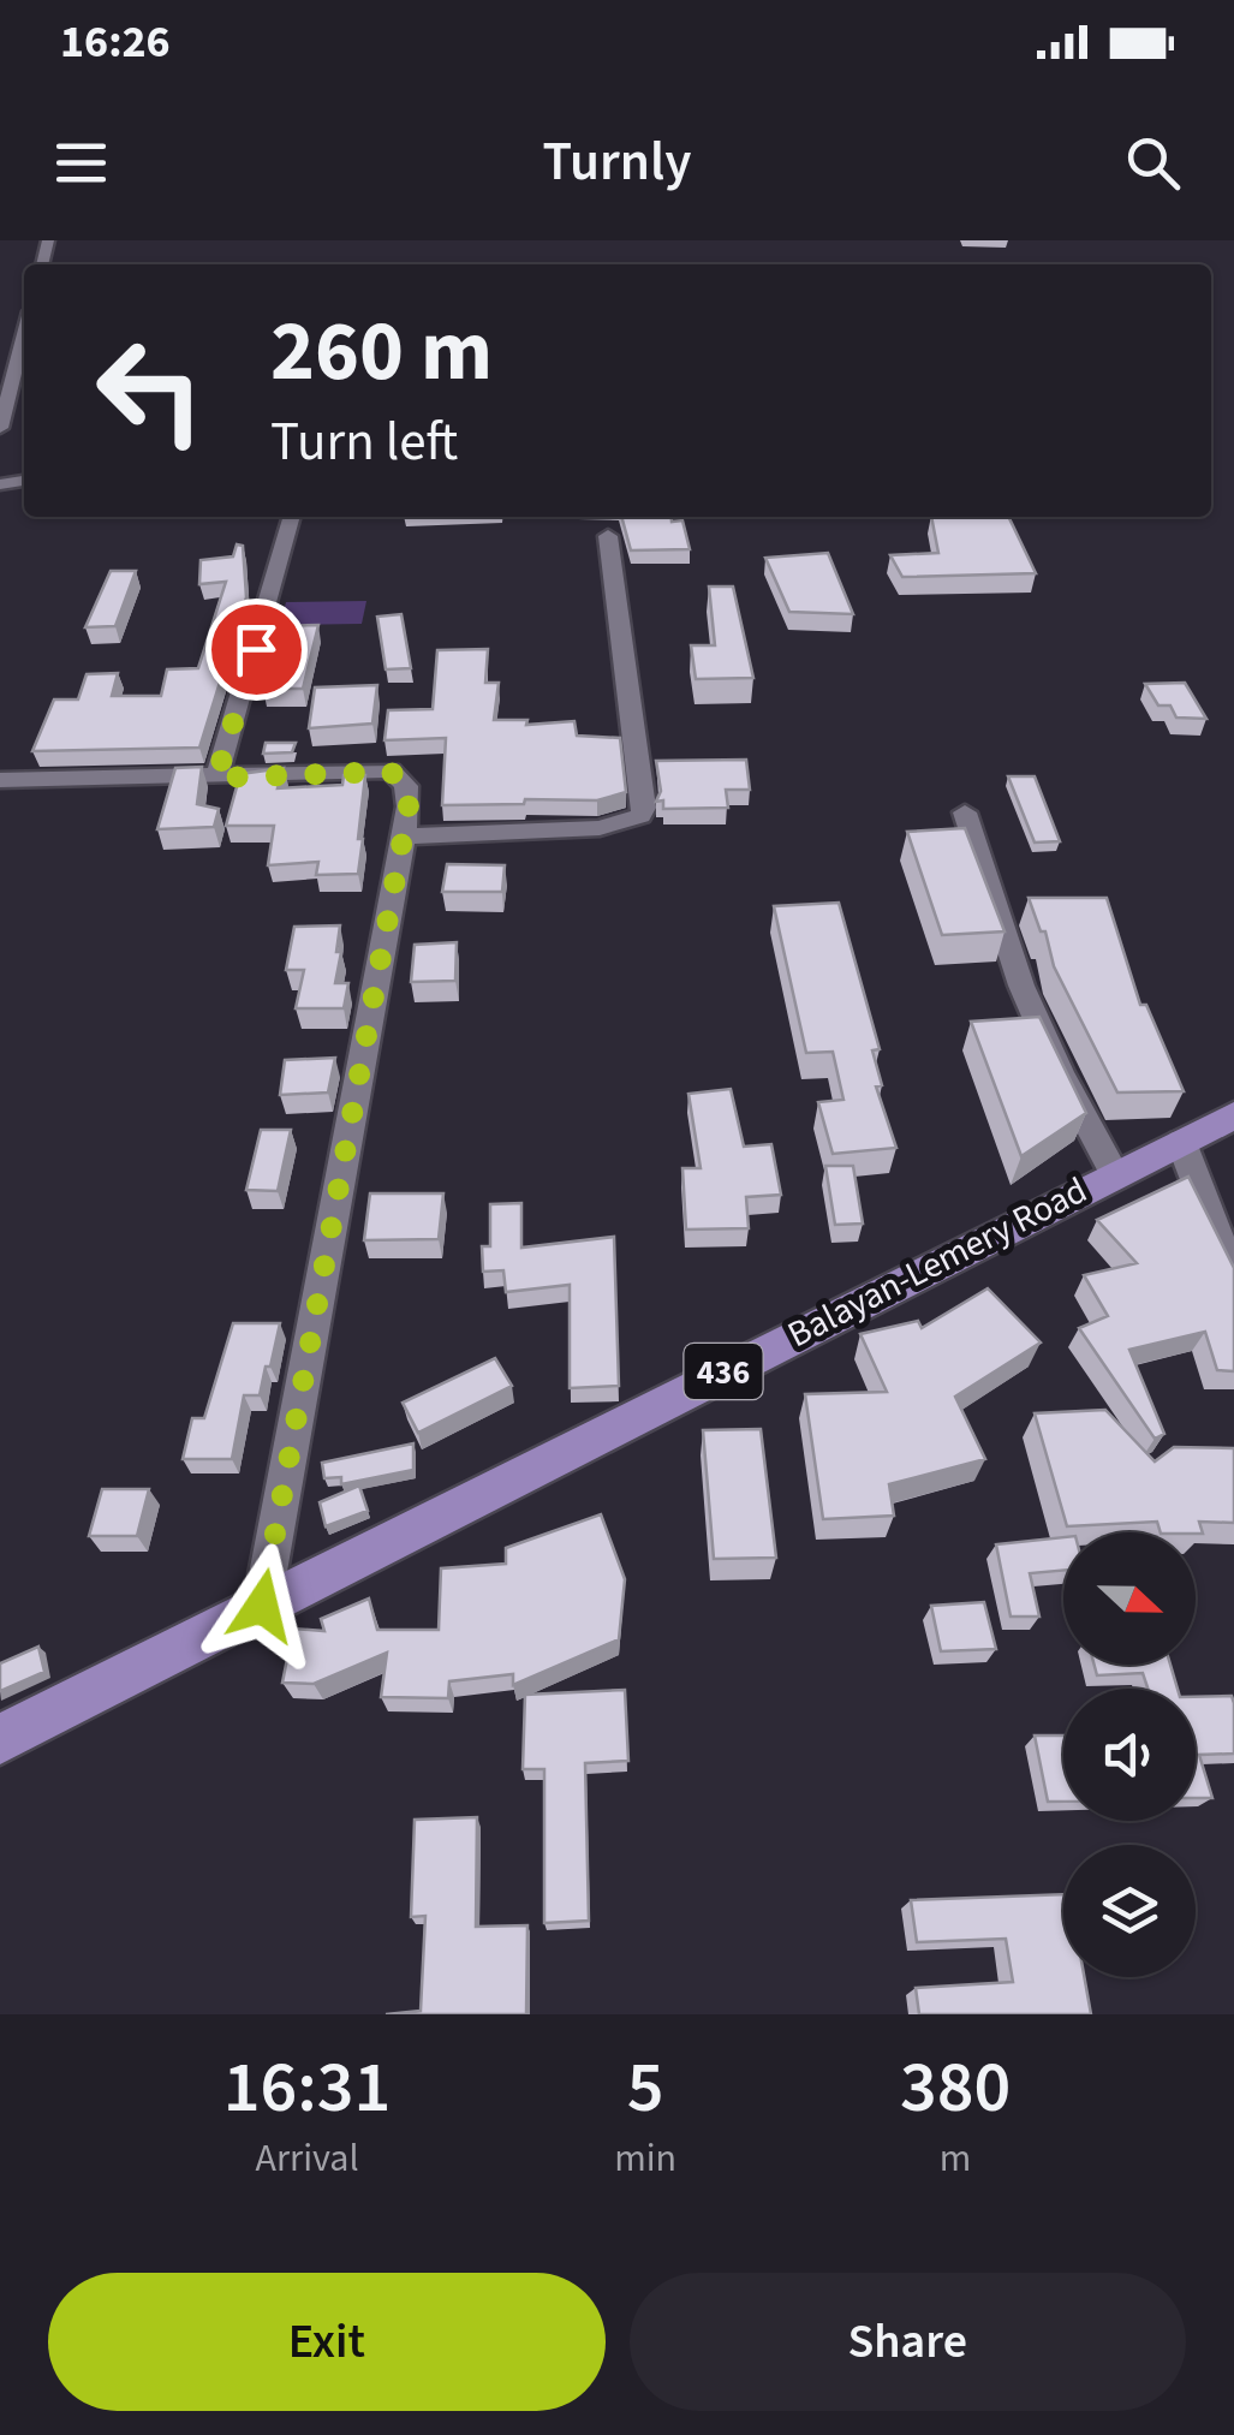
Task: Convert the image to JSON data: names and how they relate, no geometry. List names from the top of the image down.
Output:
{
  "streets": {
    "main road": ["Balayan-Lemery Road", "436"]
  },
  "north": "right",
  "page": {
    "status": "16:26",
    "header": "Turnly",
    "turn": ["260 m", "Turn left"],
    "eta": [
      "16:31",
      "Arrival",
      "5",
      "min",
      "380",
      "m"
    ],
    "buttons": ["Exit", "Share"]
  }
}
